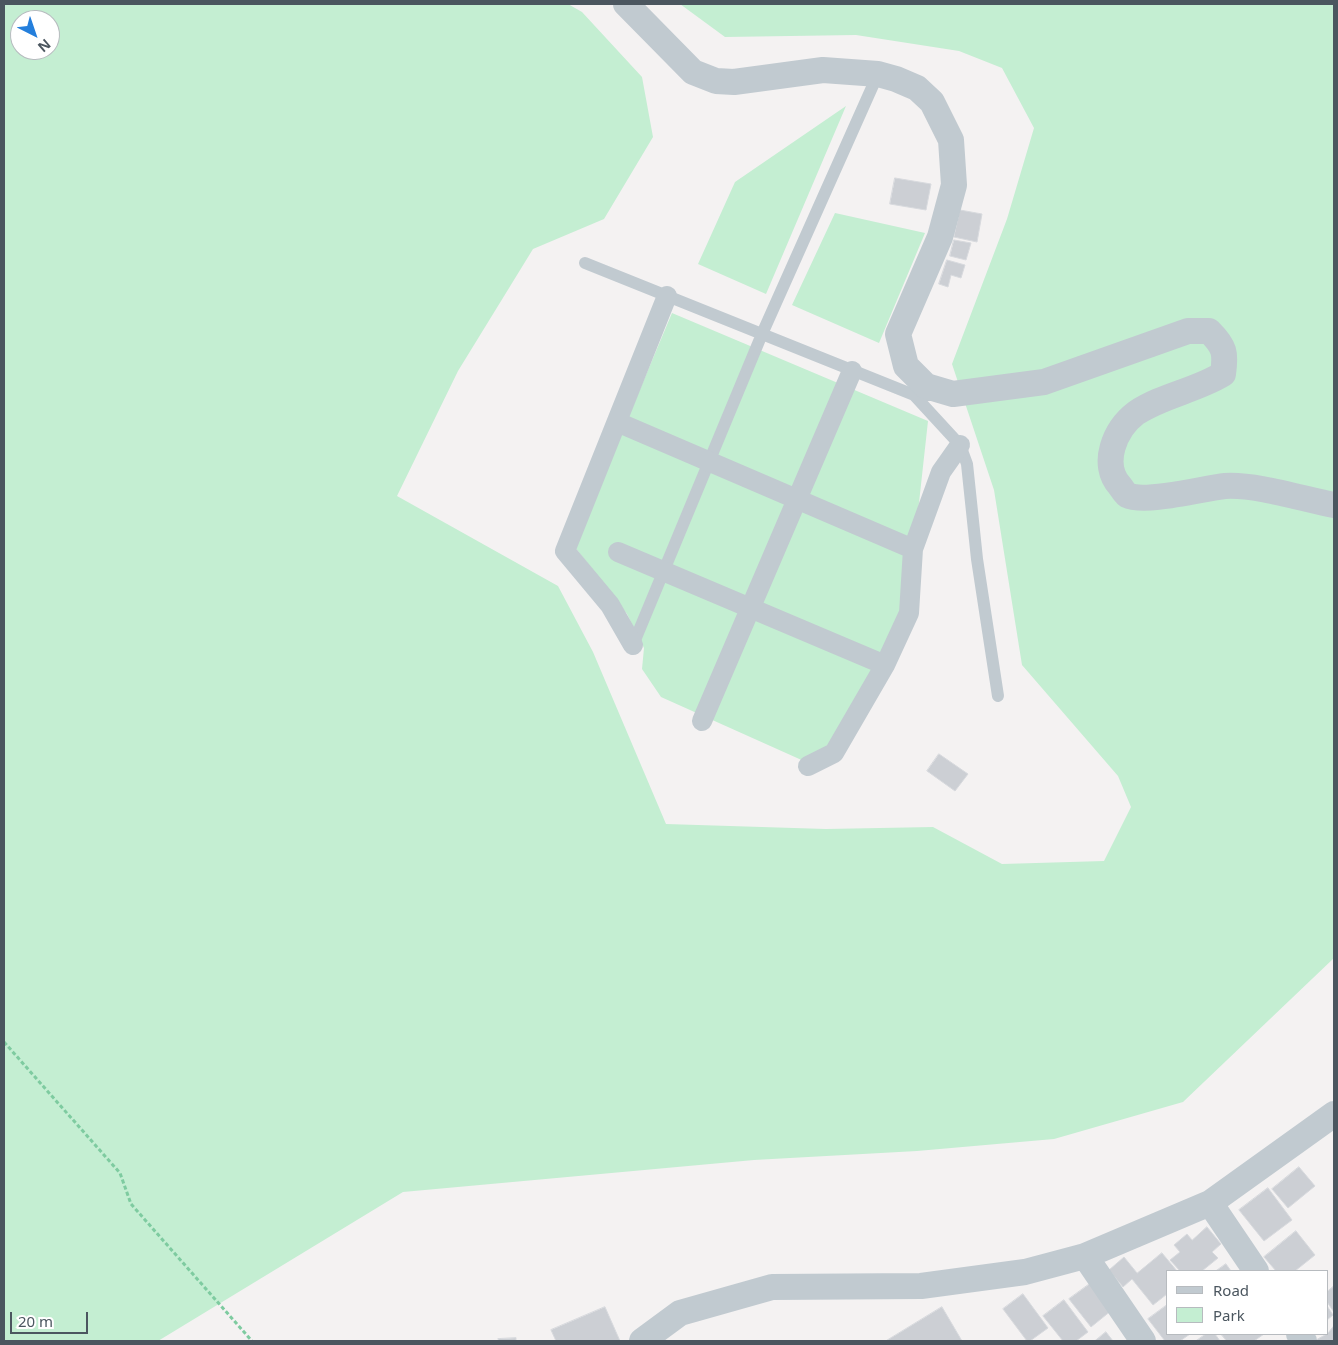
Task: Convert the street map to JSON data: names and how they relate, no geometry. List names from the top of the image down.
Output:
{
  "legend": ["Road", "Park"],
  "scale_bar": "20 m",
  "north": "bottom right"
}
